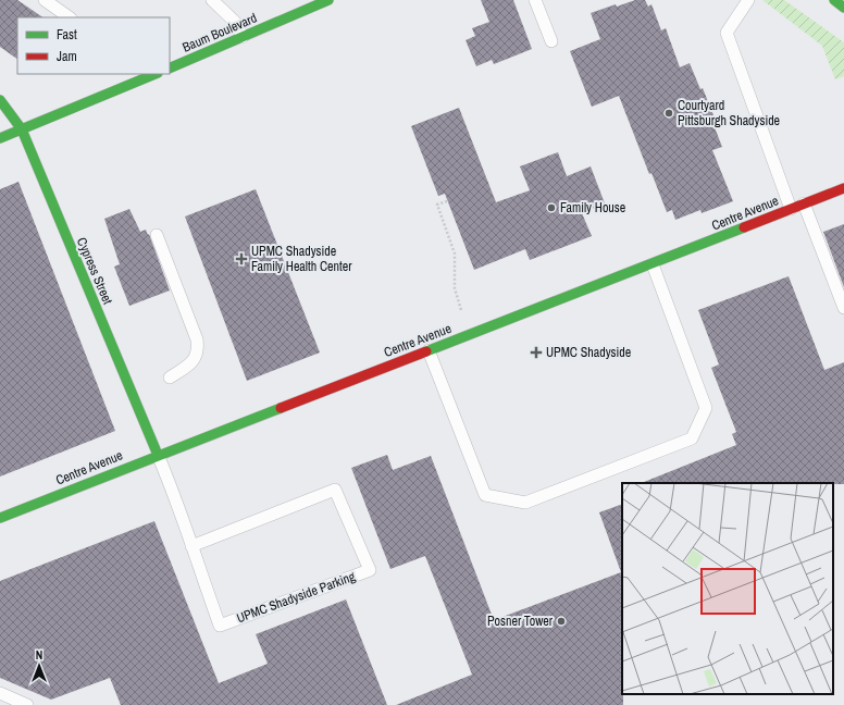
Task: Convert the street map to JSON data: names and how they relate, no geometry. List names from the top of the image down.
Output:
{
  "streets": {
    "main road": ["Baum Boulevard", "Centre Avenue", "Cypress Street"],
    "lane": ["UPMC Shadyside Parking"]
  },
  "crossings": [
    ["Centre Avenue", "Cypress Street"],
    ["Centre Avenue", "UPMC Shadyside Parking"],
    ["Cypress Street", "UPMC Shadyside Parking"]
  ],
  "places": {
    "other": ["Courtyard Pittsburgh Shadyside", "Family House", "Posner Tower"],
    "health": ["UPMC Shadyside Family Health Center", "UPMC Shadyside"]
  },
  "legend": ["Fast", "Jam"],
  "north": "top"
}
